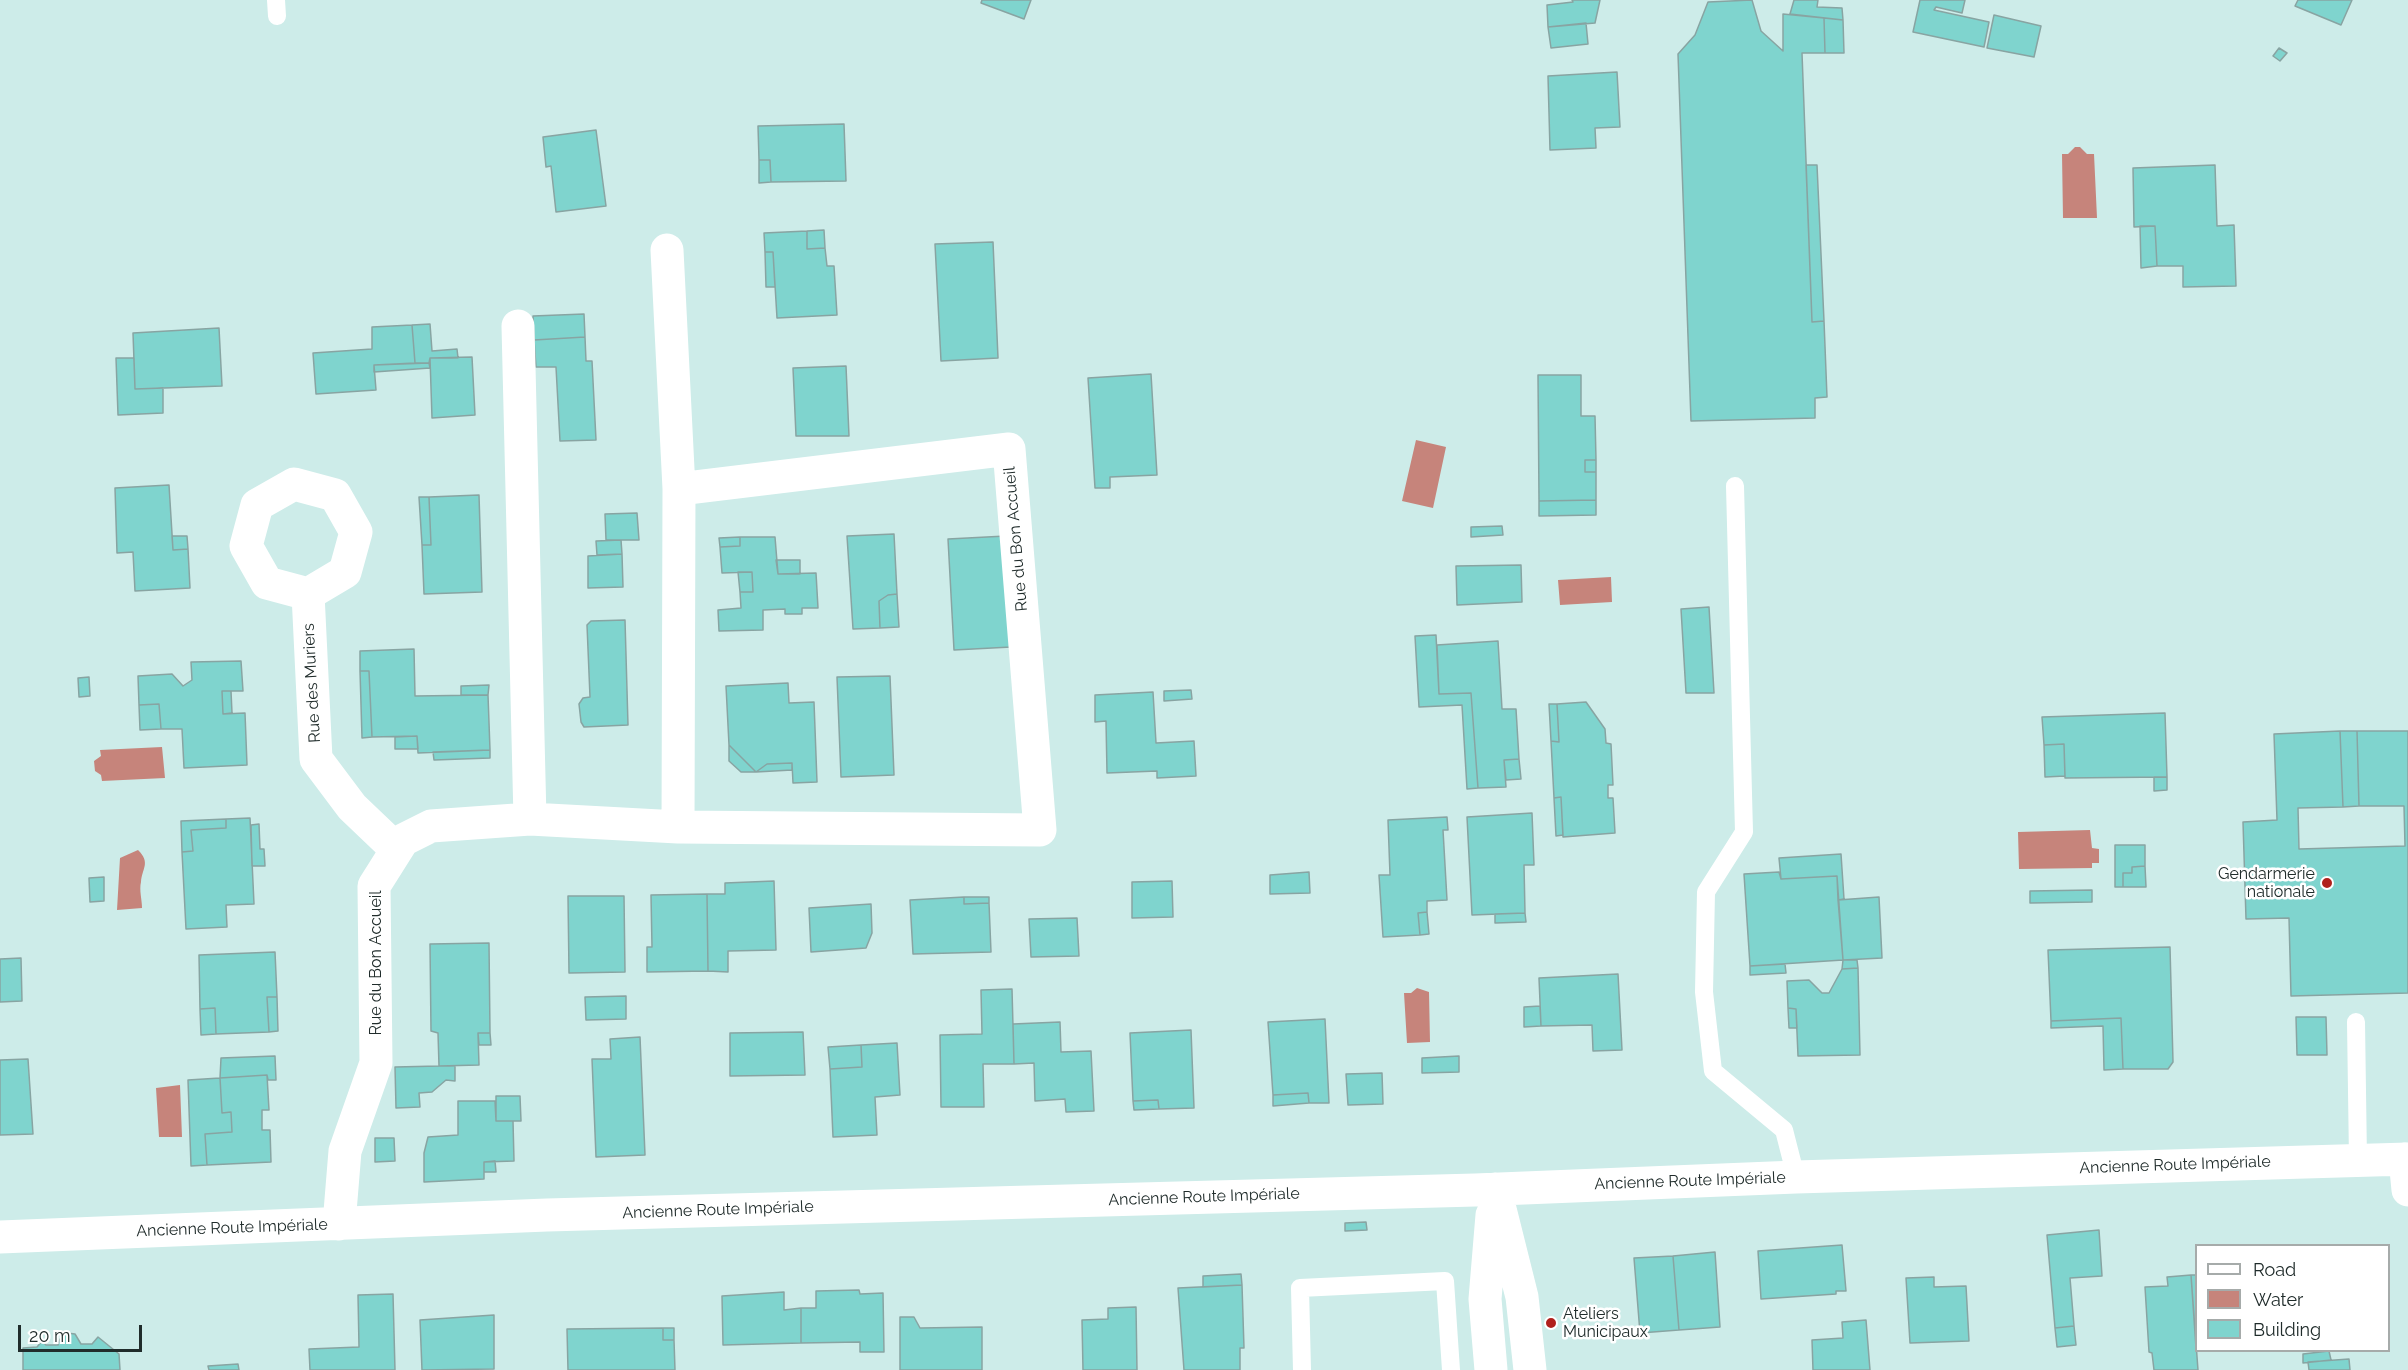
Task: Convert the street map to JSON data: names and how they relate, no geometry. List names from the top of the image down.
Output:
{
  "streets": {
    "street": ["Rue du Bon Accueil", "Rue des Muriers", "Ancienne Route Impériale"]
  },
  "crossings": [
    ["Rue du Bon Accueil", "Rue des Muriers"],
    ["Rue du Bon Accueil", "Ancienne Route Impériale"]
  ],
  "places": ["Gendarmerie nationale", "Ateliers Municipaux"],
  "legend": ["Road", "Water", "Building"],
  "scale_bar": "20 m"
}
